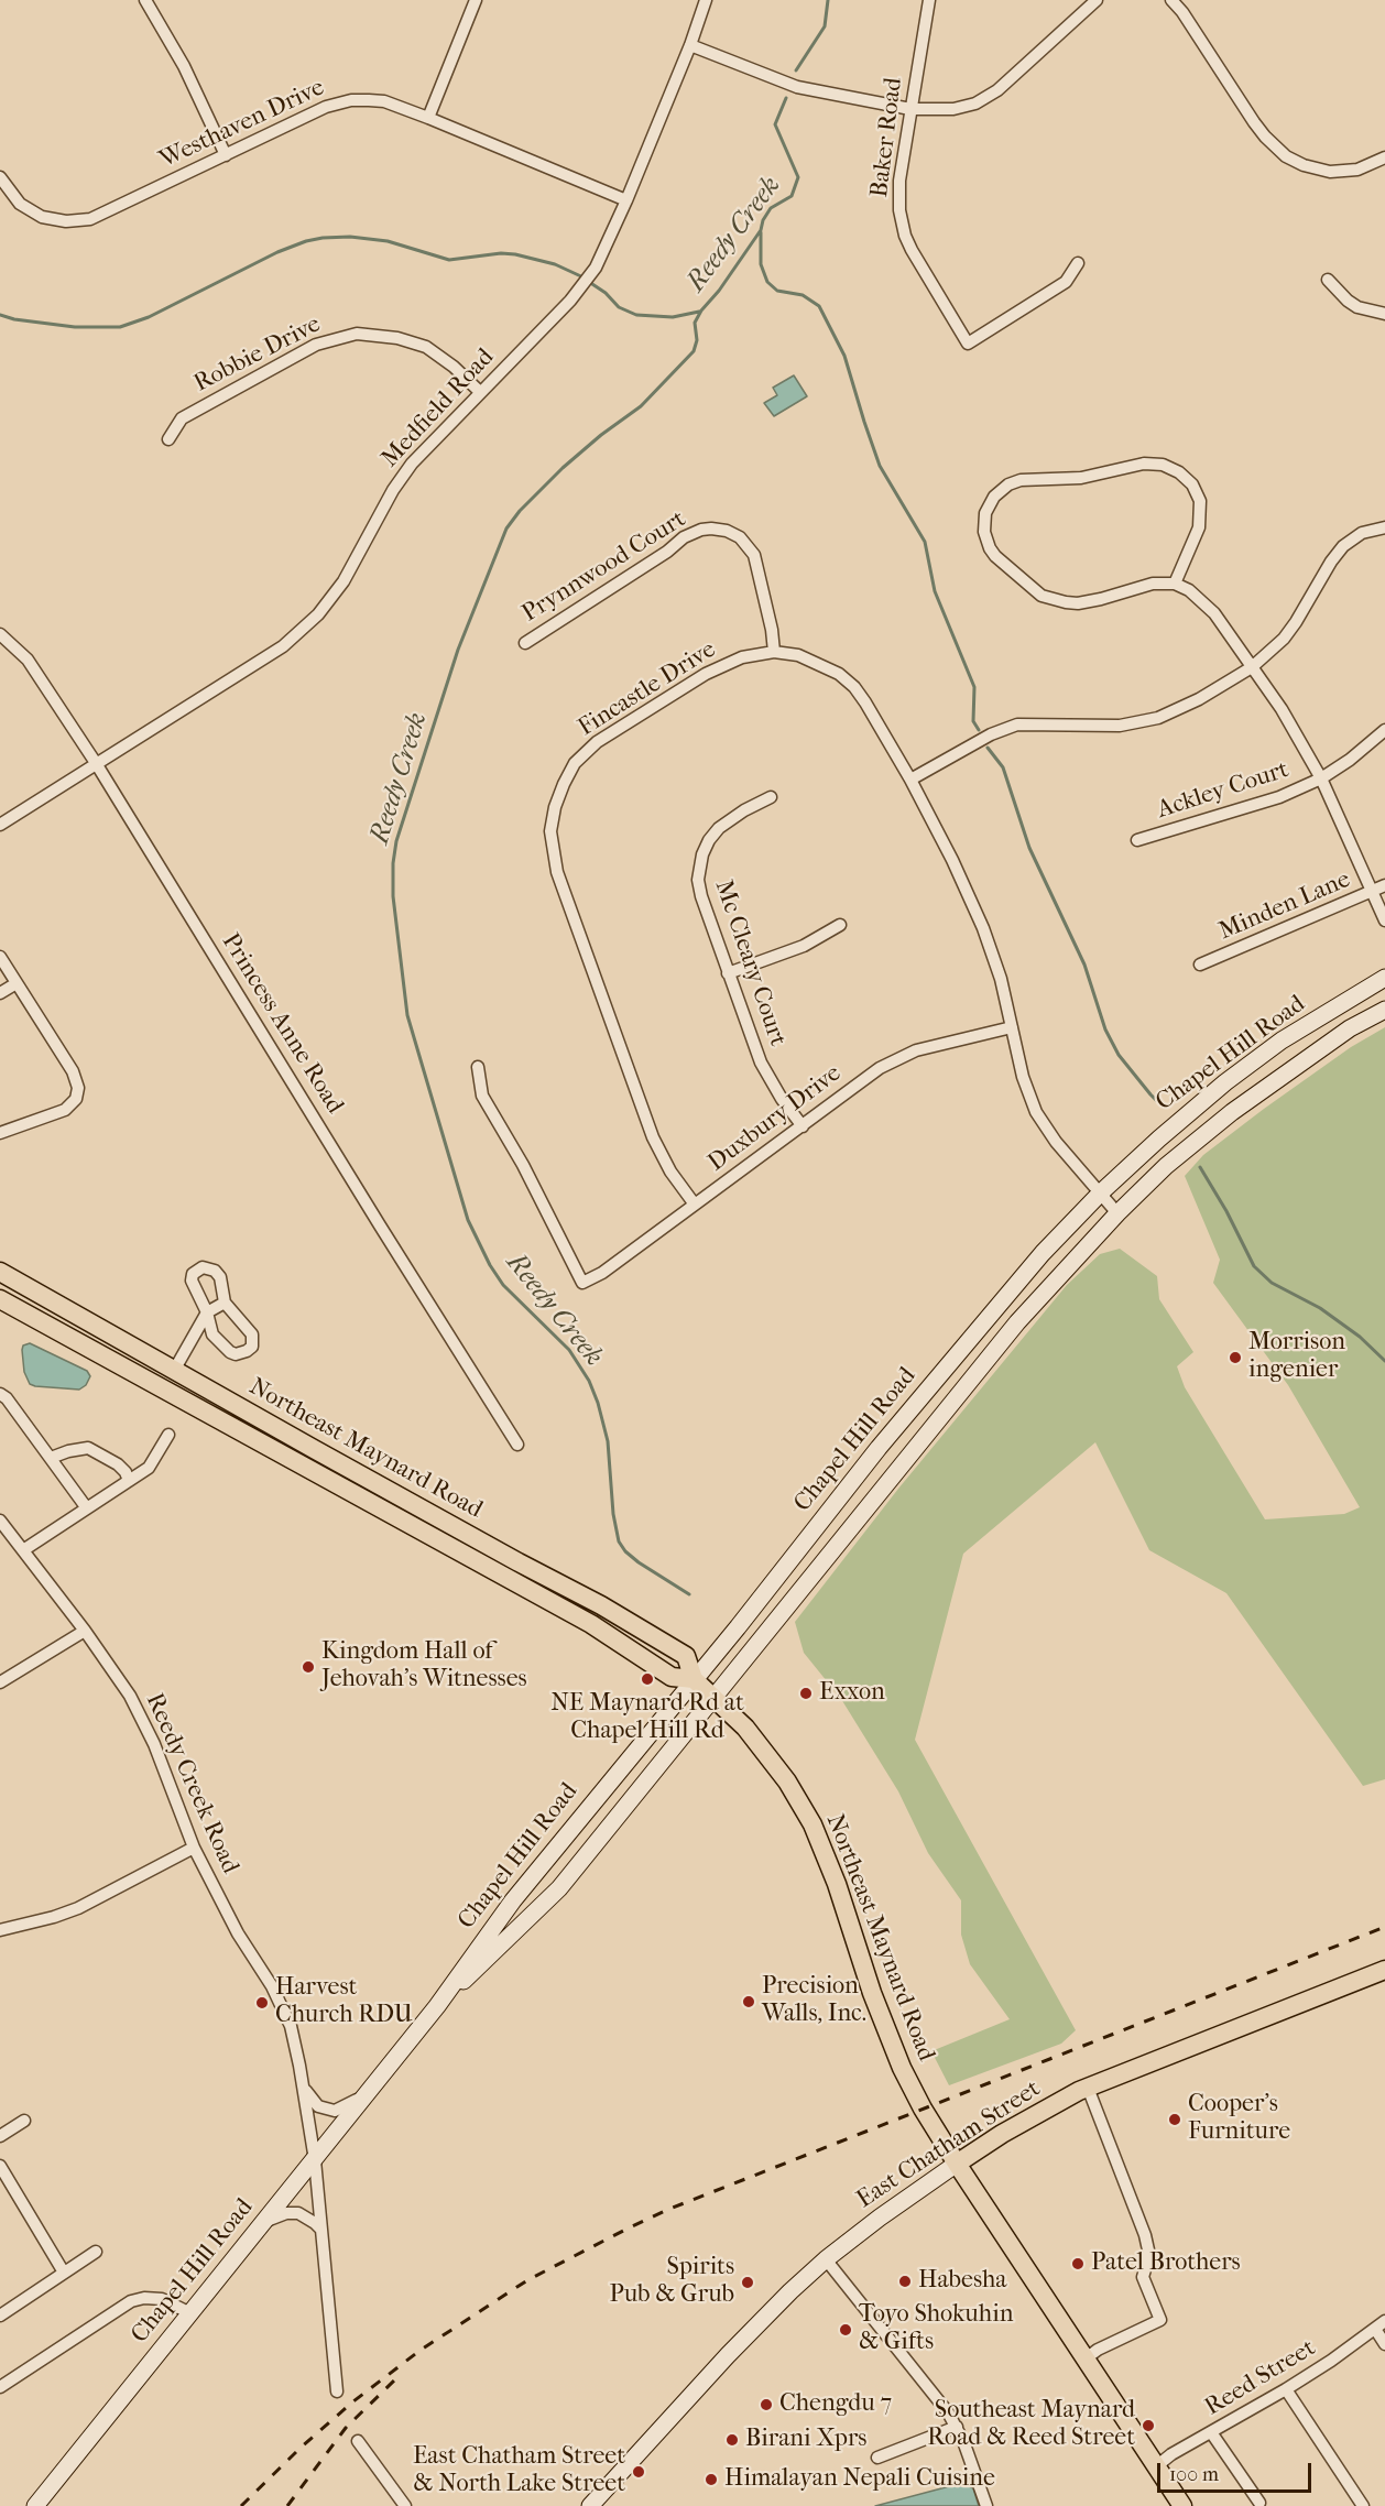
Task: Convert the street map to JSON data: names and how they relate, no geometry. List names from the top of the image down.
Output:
{
  "streets": {
    "main road": ["Chapel Hill Road", "Northeast Maynard Road", "East Chatham Street"],
    "street": [
      "Westhaven Drive",
      "Baker Road",
      "Robbie Drive",
      "Medfield Road",
      "Prynnwood Court",
      "Fincastle Drive",
      "Ackley Court",
      "Minden Lane",
      "Mc Cleary Court",
      "Princess Anne Road",
      "Duxbury Drive",
      "Reedy Creek Road",
      "Reed Street"
    ]
  },
  "crossings": [
    ["Westhaven Drive", "Medfield Road"],
    ["Robbie Drive", "Medfield Road"],
    ["Medfield Road", "Princess Anne Road"],
    ["Prynnwood Court", "Fincastle Drive"],
    ["Fincastle Drive", "Chapel Hill Road"],
    ["Fincastle Drive", "Duxbury Drive"],
    ["Mc Cleary Court", "Duxbury Drive"],
    ["Chapel Hill Road", "Northeast Maynard Road"],
    ["Chapel Hill Road", "Reedy Creek Road"],
    ["Northeast Maynard Road", "East Chatham Street"],
    ["Northeast Maynard Road", "Reed Street"]
  ],
  "water": ["Reedy Creek"],
  "places": [
    "Morrison ingenier",
    "Kingdom Hall of Jehovah’s Witnesses",
    "NE Maynard Rd at Chapel Hill Rd",
    "Exxon",
    "Precision Walls, Inc.",
    "Harvest Church RDU",
    "Cooper's Furniture",
    "Patel Brothers",
    "Habesha",
    "Spirits Pub & Grub",
    "Toyo Shokuhin & Gifts",
    "Chengdu 7",
    "Southeast Maynard Road & Reed Street",
    "Birani Xprs",
    "East Chatham Street & North Lake Street",
    "Himalayan Nepali Cuisine"
  ],
  "scale_bar": "100 m"
}
